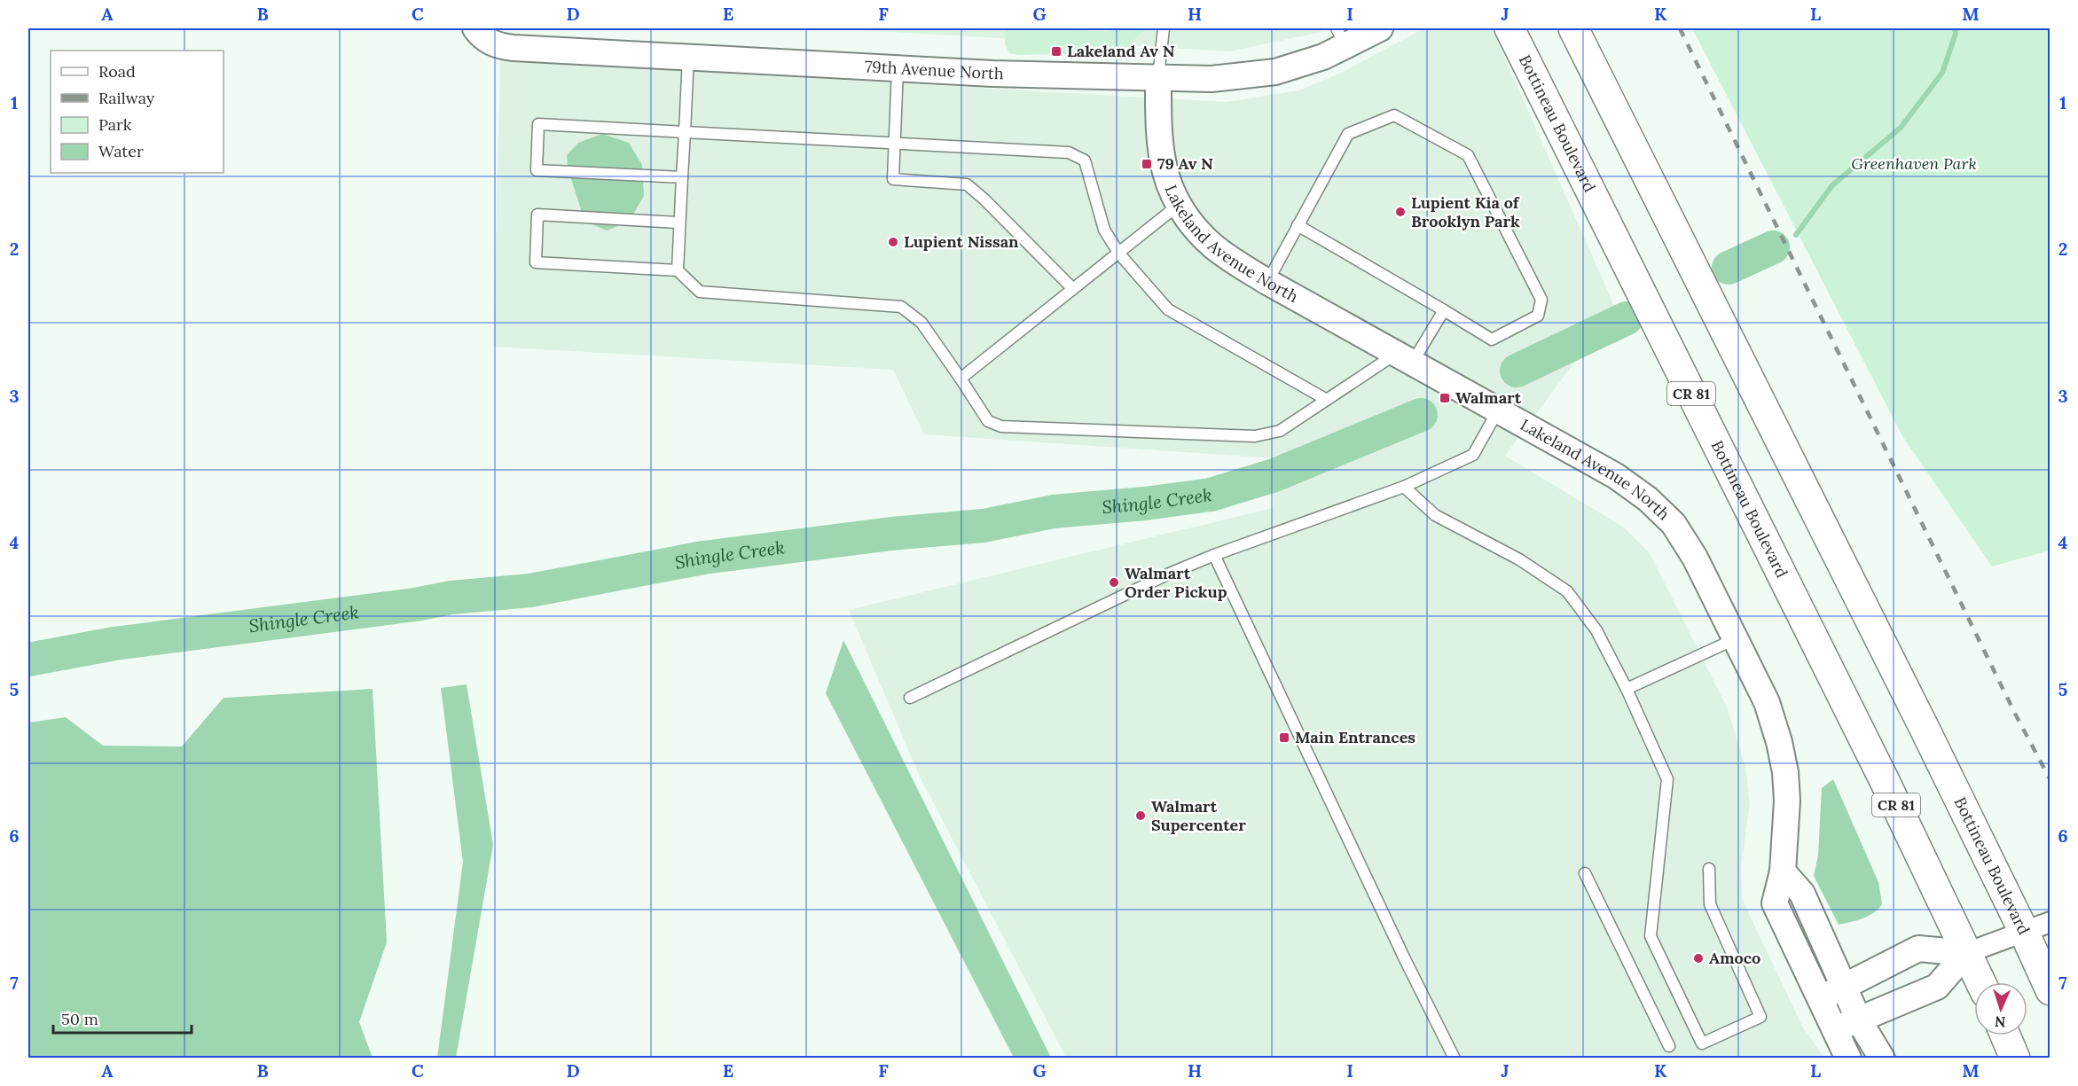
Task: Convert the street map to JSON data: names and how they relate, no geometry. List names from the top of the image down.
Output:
{
  "streets": {
    "highway": ["Bottineau Boulevard", "CR 81"],
    "street": ["79th Avenue North", "Lakeland Avenue North"]
  },
  "crossings": [
    ["79th Avenue North", "Lakeland Avenue North"]
  ],
  "water": ["Shingle Creek"],
  "parks": ["Greenhaven Park"],
  "places": {
    "transit": [
      "Lakeland Av N",
      "79 Av N",
      "Walmart",
      "Main Entrances"
    ],
    "other": [
      "Lupient Kia of Brooklyn Park",
      "Lupient Nissan",
      "Walmart Order Pickup",
      "Walmart Supercenter",
      "Amoco"
    ]
  },
  "legend": [
    "Road",
    "Railway",
    "Park",
    "Water"
  ],
  "scale_bar": "50 m",
  "north": "bottom",
  "grid": {
    "columns": [
      "A",
      "B",
      "C",
      "D",
      "E",
      "F",
      "G",
      "H",
      "I",
      "J",
      "K",
      "L",
      "M"
    ],
    "rows": [
      "1",
      "2",
      "3",
      "4",
      "5",
      "6",
      "7"
    ]
  }
}
